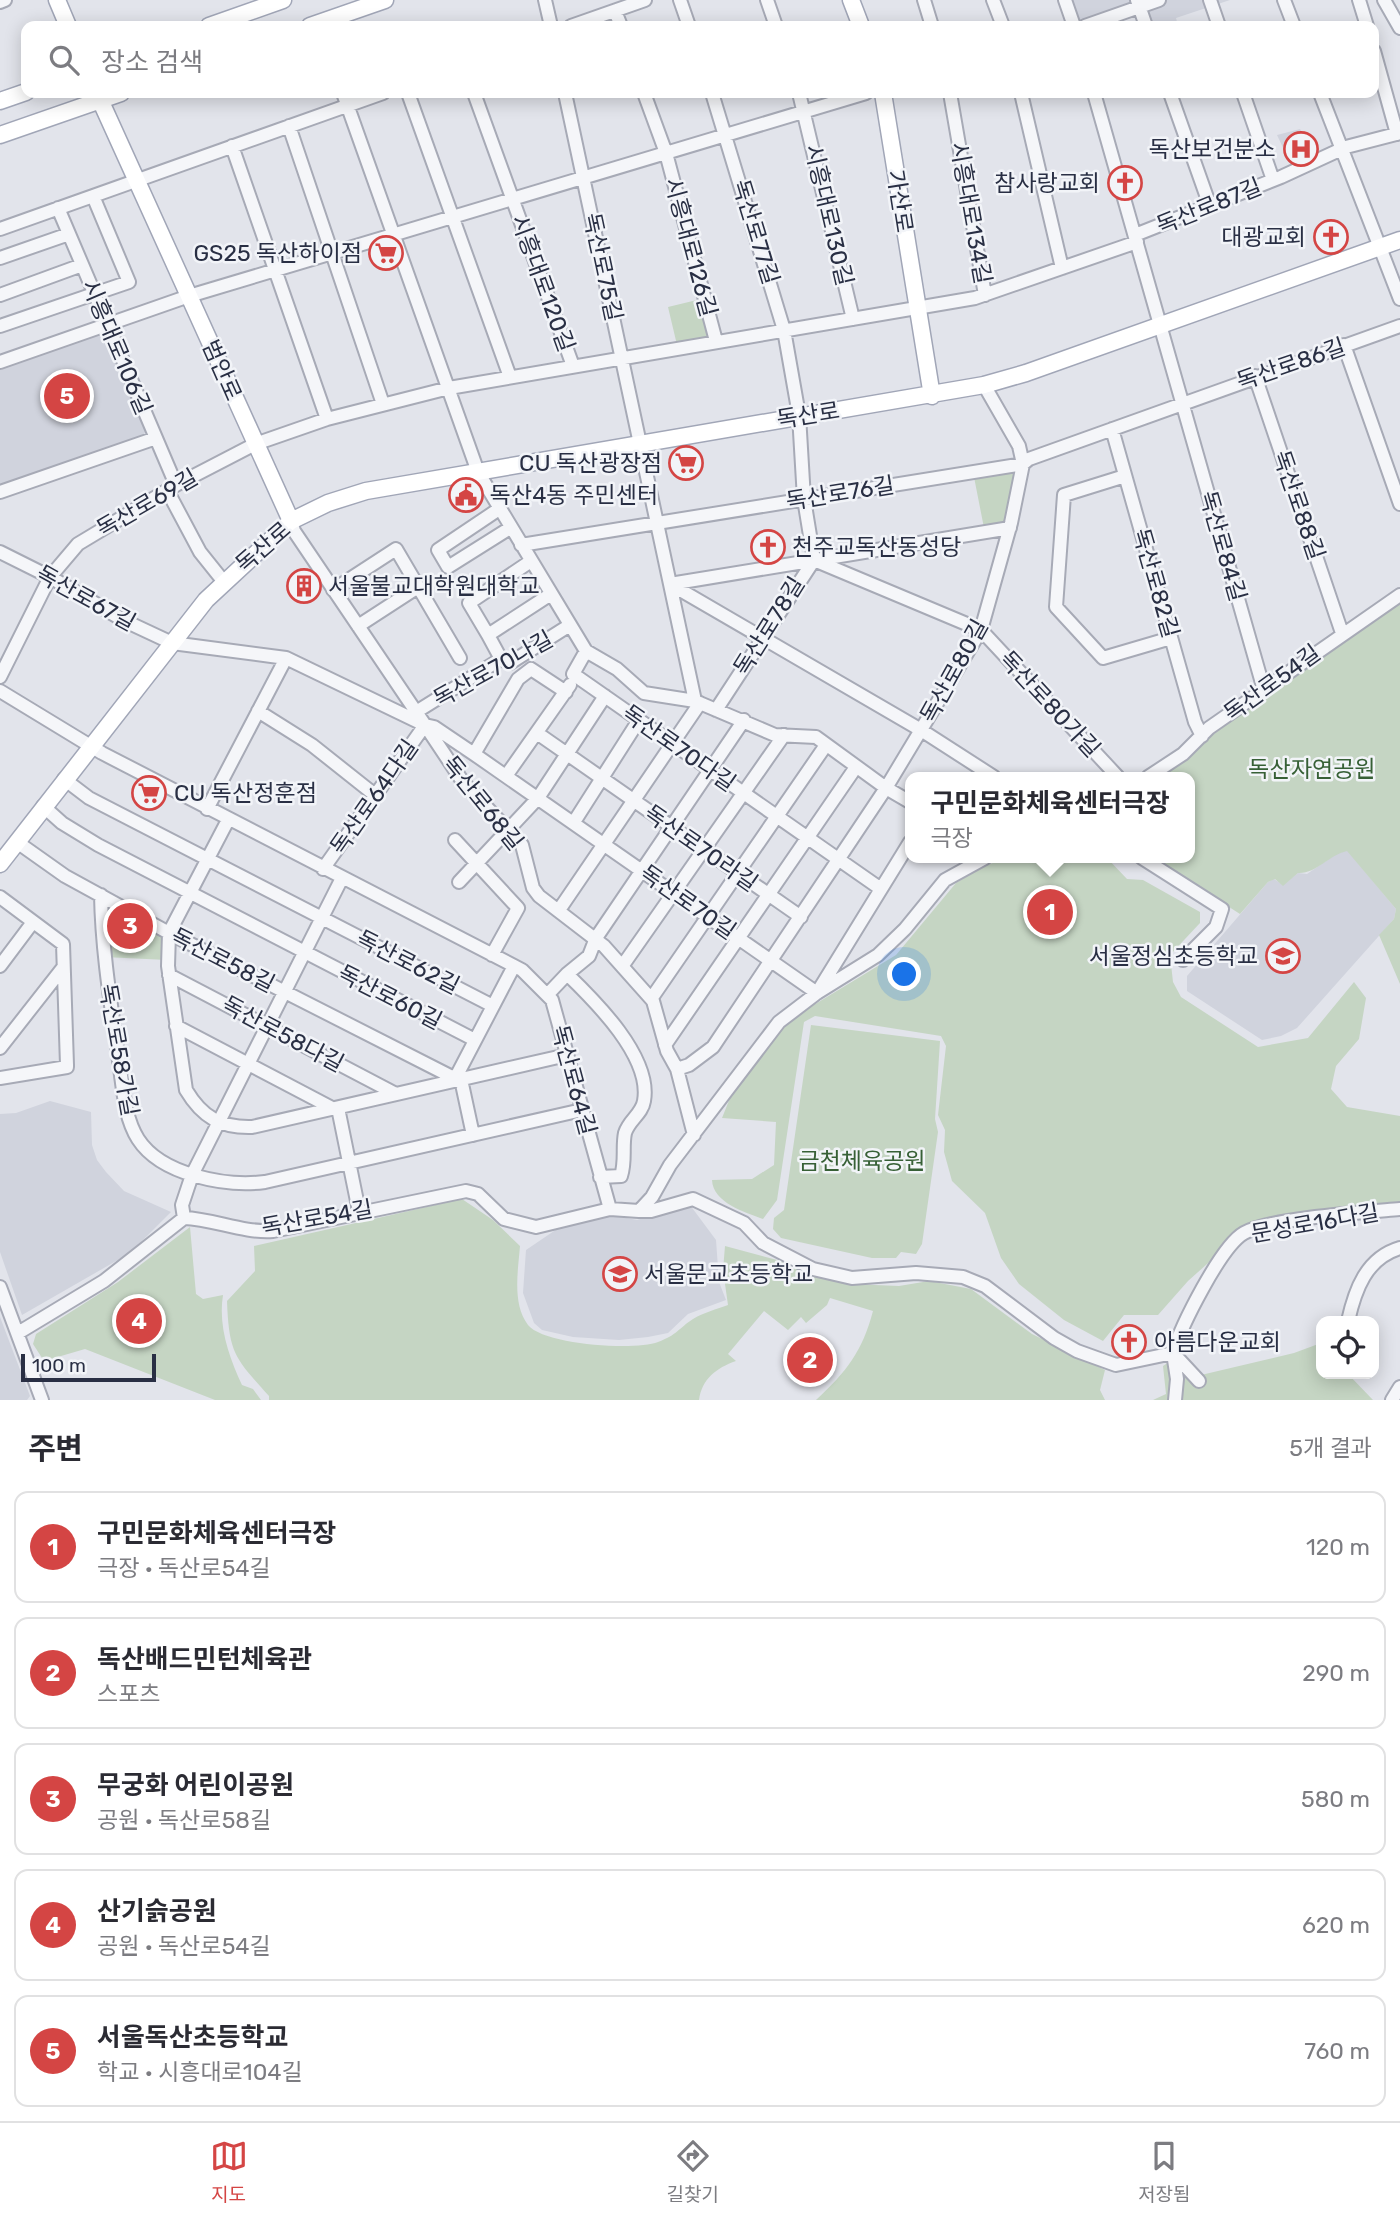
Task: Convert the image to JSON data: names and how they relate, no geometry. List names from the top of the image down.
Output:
{
  "streets": {
    "main road": ["가산로", "범안로", "독산로"],
    "street": [
      "독산로87길",
      "시흥대로134길",
      "시흥대로130길",
      "독산로77길",
      "시흥대로126길",
      "독산로75길",
      "시흥대로120길",
      "시흥대로106길",
      "독산로86길",
      "독산로76길",
      "독산로69길",
      "독산로88길",
      "독산로84길",
      "독산로82길",
      "독산로67길",
      "독산로78길",
      "독산로70나길",
      "독산로80길",
      "독산로54길",
      "독산로80가길",
      "독산로70다길",
      "독산로64다길",
      "독산로68길",
      "독산로70라길",
      "독산로70길",
      "독산로58길",
      "독산로62길",
      "독산로60길",
      "독산로58다길",
      "독산로58가길",
      "독산로64길",
      "문성로16다길"
    ]
  },
  "crossings": [
    ["가산로", "독산로"],
    ["독산로87길", "시흥대로134길"],
    ["독산로87길", "독산로84길"],
    ["시흥대로130길", "독산로77길"],
    ["시흥대로130길", "시흥대로126길"],
    ["독산로77길", "시흥대로126길"],
    ["독산로77길", "독산로"],
    ["독산로77길", "독산로78길"],
    ["시흥대로126길", "독산로75길"],
    ["시흥대로126길", "시흥대로120길"],
    ["독산로75길", "시흥대로120길"],
    ["독산로75길", "독산로"],
    ["독산로75길", "독산로76길"],
    ["시흥대로106길", "독산로"],
    ["시흥대로106길", "독산로69길"],
    ["독산로86길", "독산로88길"],
    ["독산로86길", "독산로84길"],
    ["범안로", "독산로"],
    ["범안로", "독산로69길"],
    ["범안로", "독산로70길"],
    ["독산로", "독산로69길"],
    ["독산로", "독산로84길"],
    ["독산로", "독산로67길"],
    ["독산로", "독산로78길"],
    ["독산로", "독산로70길"],
    ["독산로", "독산로58길"],
    ["독산로", "독산로62길"],
    ["독산로", "독산로60길"],
    ["독산로", "독산로64길"],
    ["독산로76길", "독산로78길"],
    ["독산로76길", "독산로80길"],
    ["독산로69길", "독산로67길"],
    ["독산로88길", "독산로54길"],
    ["독산로84길", "독산로54길"],
    ["독산로82길", "독산로54길"],
    ["독산로70나길", "독산로70길"],
    ["독산로80길", "독산로80가길"],
    ["독산로80길", "독산로70다길"],
    ["독산로54길", "독산로64길"],
    ["독산로54길", "문성로16다길"],
    ["독산로64다길", "독산로68길"],
    ["독산로64다길", "독산로70길"],
    ["독산로64다길", "독산로64길"],
    ["독산로68길", "독산로70길"],
    ["독산로58길", "독산로58다길"],
    ["독산로58길", "독산로58가길"],
    ["독산로58가길", "독산로64길"]
  ],
  "parks": ["독산자연공원", "금천체육공원"],
  "places": {
    "hospital": ["독산보건분소"],
    "church": [
      "참사랑교회",
      "대광교회",
      "천주교독산동성당",
      "아름다운교회"
    ],
    "supermarket": ["GS25 독산하이점", "CU 독산광장점", "CU 독산정훈점"],
    "public building": ["독산4동 주민센터"],
    "building": ["서울불교대학원대학교"],
    "school or university": ["서울정심초등학교", "서울문교초등학교"]
  },
  "scale_bar": "100 m",
  "page": {
    "search": "장소 검색",
    "pins": [
      "5",
      "1",
      "3",
      "4",
      "2"
    ],
    "popup": ["구민문화체육센터극장", "극장"],
    "scale": "100 m",
    "heading": ["주변", "5개 결과"],
    "list": [
      {
        "mark": "1",
        "name": "구민문화체육센터극장",
        "note": "극장 · 독산로54길",
        "value": "120 m"
      },
      {
        "mark": "2",
        "name": "독산배드민턴체육관",
        "note": "스포츠",
        "value": "290 m"
      },
      {
        "mark": "3",
        "name": "무궁화 어린이공원",
        "note": "공원 · 독산로58길",
        "value": "580 m"
      },
      {
        "mark": "4",
        "name": "산기슭공원",
        "note": "공원 · 독산로54길",
        "value": "620 m"
      },
      {
        "mark": "5",
        "name": "서울독산초등학교",
        "note": "학교 · 시흥대로104길",
        "value": "760 m"
      }
    ],
    "nav": ["지도", "길찾기", "저장됨"]
  }
}
